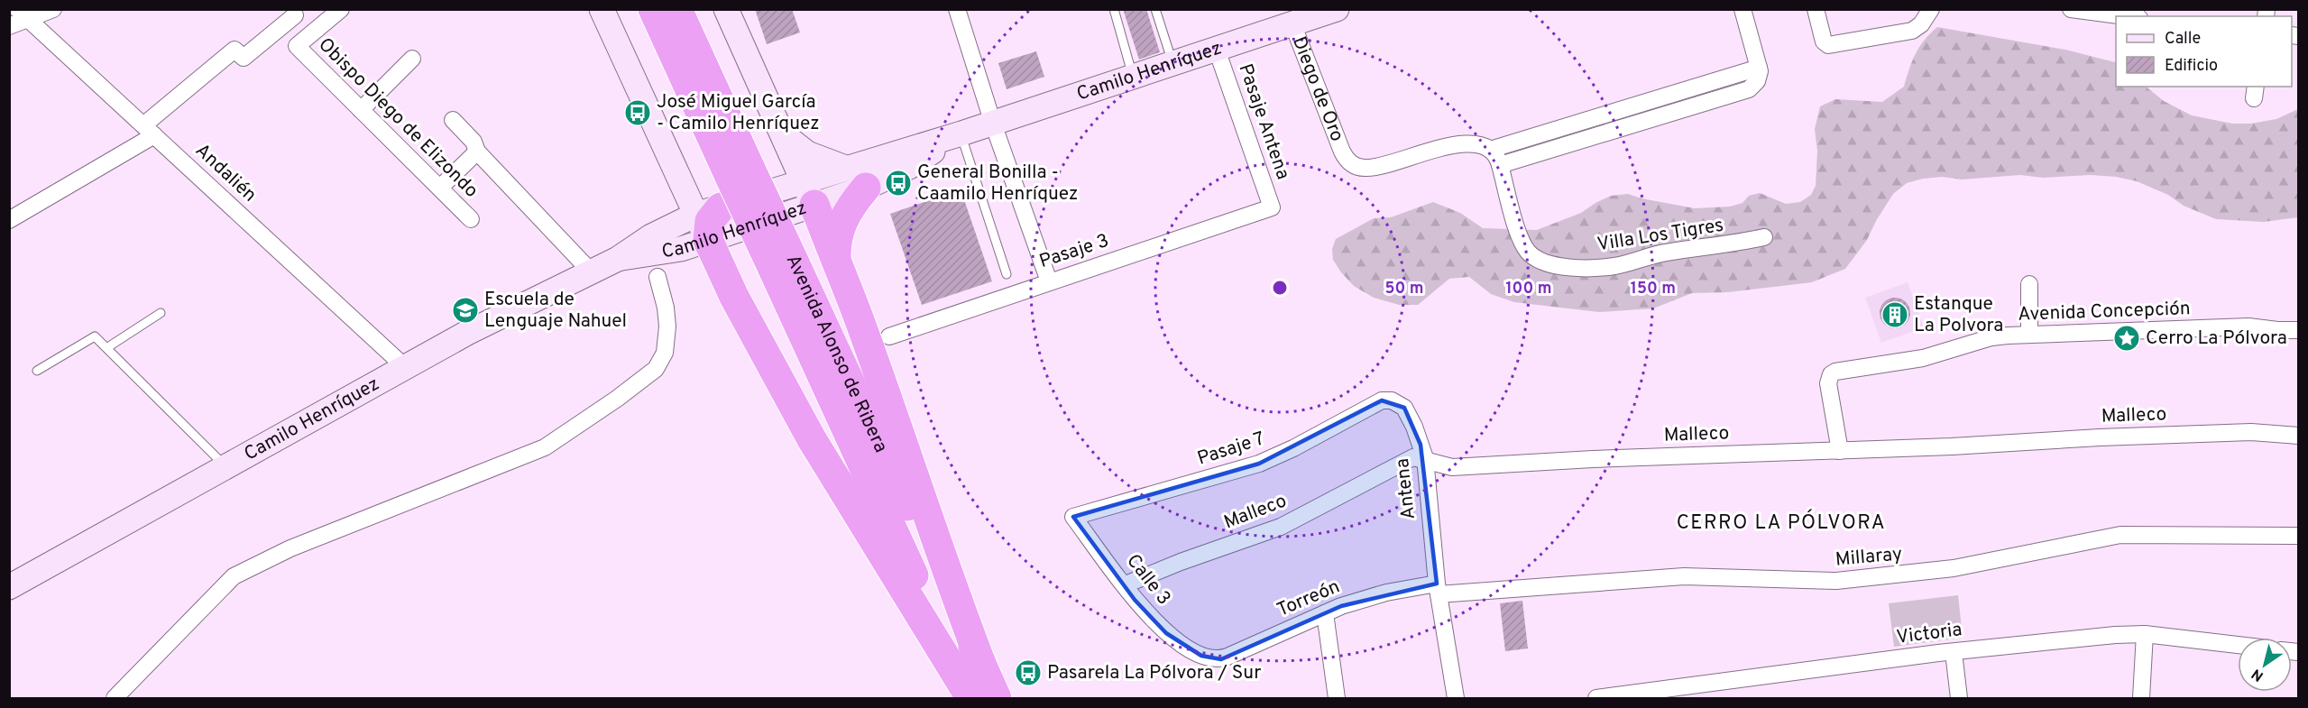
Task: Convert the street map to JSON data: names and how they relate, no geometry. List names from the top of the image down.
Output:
{
  "streets": {
    "highway": ["Avenida Alonso de Ribera"],
    "main road": ["Camilo Henríquez"],
    "street": [
      "Diego de Oro",
      "Obispo Diego de Elizondo",
      "Pasaje Antena",
      "Andalién",
      "Villa Los Tigres",
      "Pasaje 3",
      "Avenida Concepción",
      "Malleco",
      "Pasaje 7",
      "Antena",
      "Millaray",
      "Calle 3",
      "Torreón",
      "Victoria"
    ]
  },
  "crossings": [
    ["Camilo Henríquez", "Diego de Oro"],
    ["Camilo Henríquez", "Pasaje Antena"],
    ["Camilo Henríquez", "Andalién"],
    ["Diego de Oro", "Villa Los Tigres"],
    ["Pasaje Antena", "Pasaje 3"],
    ["Avenida Concepción", "Malleco"],
    ["Malleco", "Antena"],
    ["Malleco", "Calle 3"],
    ["Pasaje 7", "Antena"],
    ["Pasaje 7", "Calle 3"],
    ["Antena", "Millaray"],
    ["Antena", "Torreón"],
    ["Millaray", "Torreón"],
    ["Calle 3", "Torreón"]
  ],
  "districts": ["CERRO LA PÓLVORA"],
  "places": {
    "bus stop": ["José Miguel García - Camilo Henríquez", "General Bonilla - Caamilo Henríquez", "Pasarela La Pólvora / Sur"],
    "school or university": ["Escuela de Lenguaje Nahuel"],
    "building": ["Estanque La Polvora"],
    "place": ["Cerro La Pólvora"]
  },
  "legend": ["Calle", "Edificio"],
  "north": "bottom left",
  "rings": ["50 m", "100 m", "150 m"]
}
